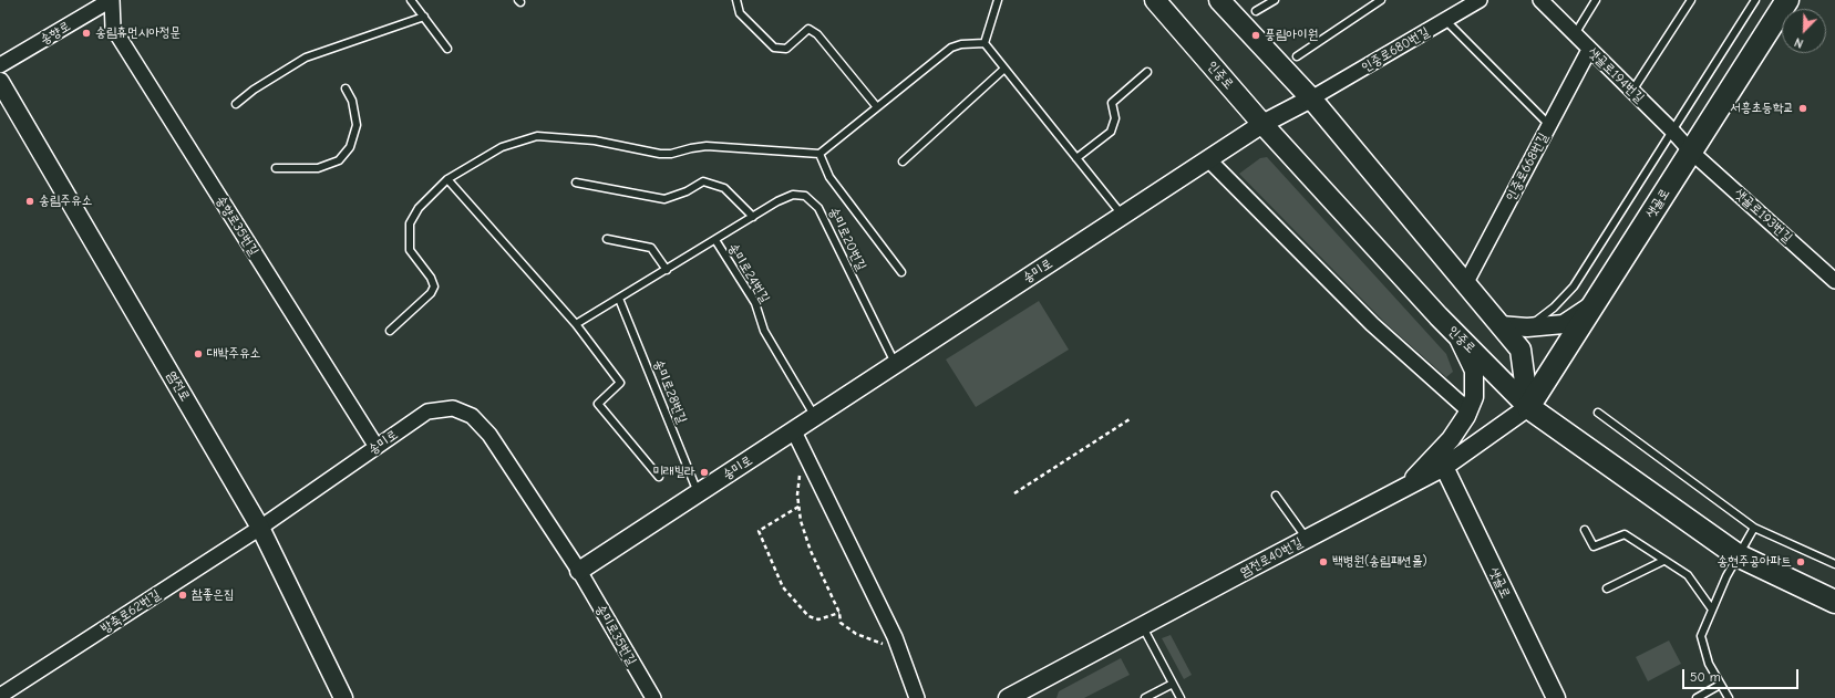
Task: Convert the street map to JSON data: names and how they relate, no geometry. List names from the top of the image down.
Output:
{
  "streets": {
    "main road": ["인중로", "샛골로"],
    "street": [
      "송향로",
      "인중로680번길",
      "샛골로194번길",
      "인중로668번길",
      "샛골로193번길",
      "송향로35번길",
      "송미로",
      "염전로",
      "염전로40번길",
      "방축로62번길",
      "송미로35번길"
    ],
    "lane": ["송미로20번길", "송미로24번길", "송미로28번길"]
  },
  "crossings": [
    ["송향로", "송향로35번길"],
    ["인중로680번길", "송미로"],
    ["인중로", "샛골로"],
    ["인중로", "송미로"],
    ["인중로", "염전로40번길"],
    ["샛골로194번길", "인중로668번길"],
    ["샛골로194번길", "샛골로"],
    ["샛골로194번길", "샛골로193번길"],
    ["샛골로", "샛골로193번길"],
    ["샛골로", "염전로40번길"],
    ["송향로35번길", "송미로"],
    ["송미로20번길", "송미로"],
    ["송미로20번길", "송미로24번길"],
    ["송미로", "송미로24번길"],
    ["송미로", "염전로"],
    ["송미로", "송미로28번길"],
    ["송미로", "방축로62번길"],
    ["송미로", "송미로35번길"],
    ["송미로24번길", "송미로28번길"],
    ["염전로", "방축로62번길"]
  ],
  "places": [
    "송림휴먼시아정문",
    "풍림아이원",
    "서흥초등학교",
    "송림주유소",
    "대박주유소",
    "미래빌라",
    "백병원(송림패션몰)",
    "송현주공아파트",
    "참좋은집"
  ],
  "scale_bar": "50 m",
  "north": "bottom left"
}
